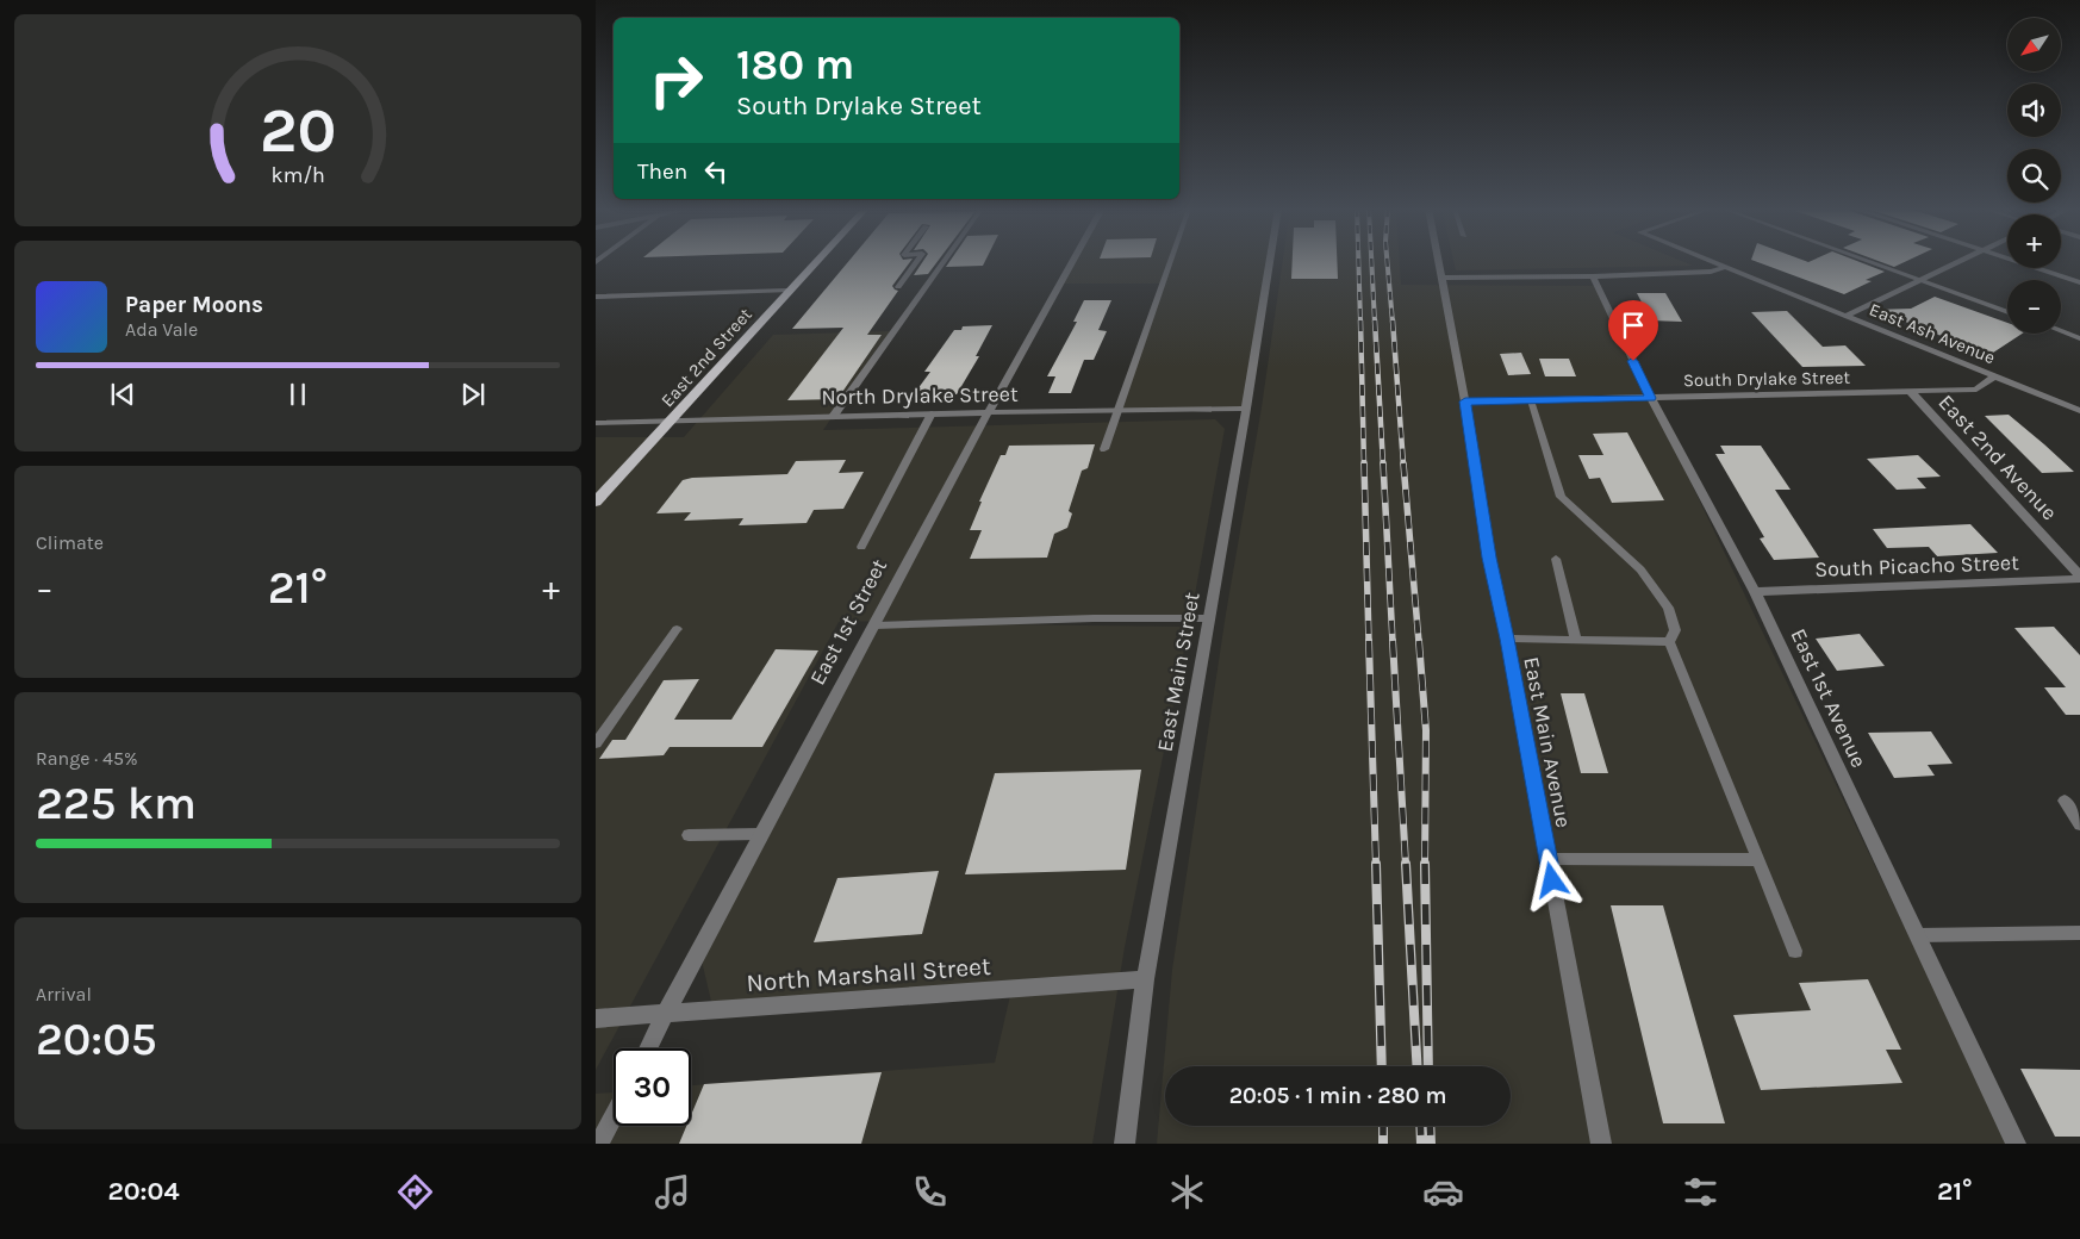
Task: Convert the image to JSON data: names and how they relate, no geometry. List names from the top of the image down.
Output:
{
  "streets": {
    "main road": ["East 2nd Street"],
    "street": [
      "East Ash Avenue",
      "South Drylake Street",
      "North Drylake Street",
      "East 2nd Avenue",
      "South Picacho Street",
      "East 1st Street",
      "East Main Street",
      "East 1st Avenue",
      "East Main Avenue",
      "North Marshall Street"
    ]
  },
  "crossings": [
    ["East Ash Avenue", "South Drylake Street"],
    ["East 2nd Street", "North Drylake Street"],
    ["South Drylake Street", "East 2nd Avenue"],
    ["South Drylake Street", "East 1st Avenue"],
    ["South Drylake Street", "East Main Avenue"],
    ["North Drylake Street", "East 1st Street"],
    ["North Drylake Street", "East Main Street"],
    ["East 2nd Avenue", "South Picacho Street"],
    ["South Picacho Street", "East 1st Avenue"],
    ["East 1st Street", "North Marshall Street"],
    ["East Main Street", "North Marshall Street"]
  ],
  "north": "bottom left",
  "page": {
    "map_buttons": ["+", "−"],
    "turn": ["180 m", "South Drylake Street"],
    "then": "Then",
    "song": ["Paper Moons", "Ada Vale"],
    "tile": [
      "Climate",
      ["Range · 45%", "225 km"],
      ["Arrival", "20:05"]
    ],
    "heat": ["−", "21°", "+"],
    "limit": "30",
    "trip": "20:05 · 1 min · 280 m",
    "tabs": ["20:04", "21°"],
    "gauge": ["20", "km/h"]
  }
}
